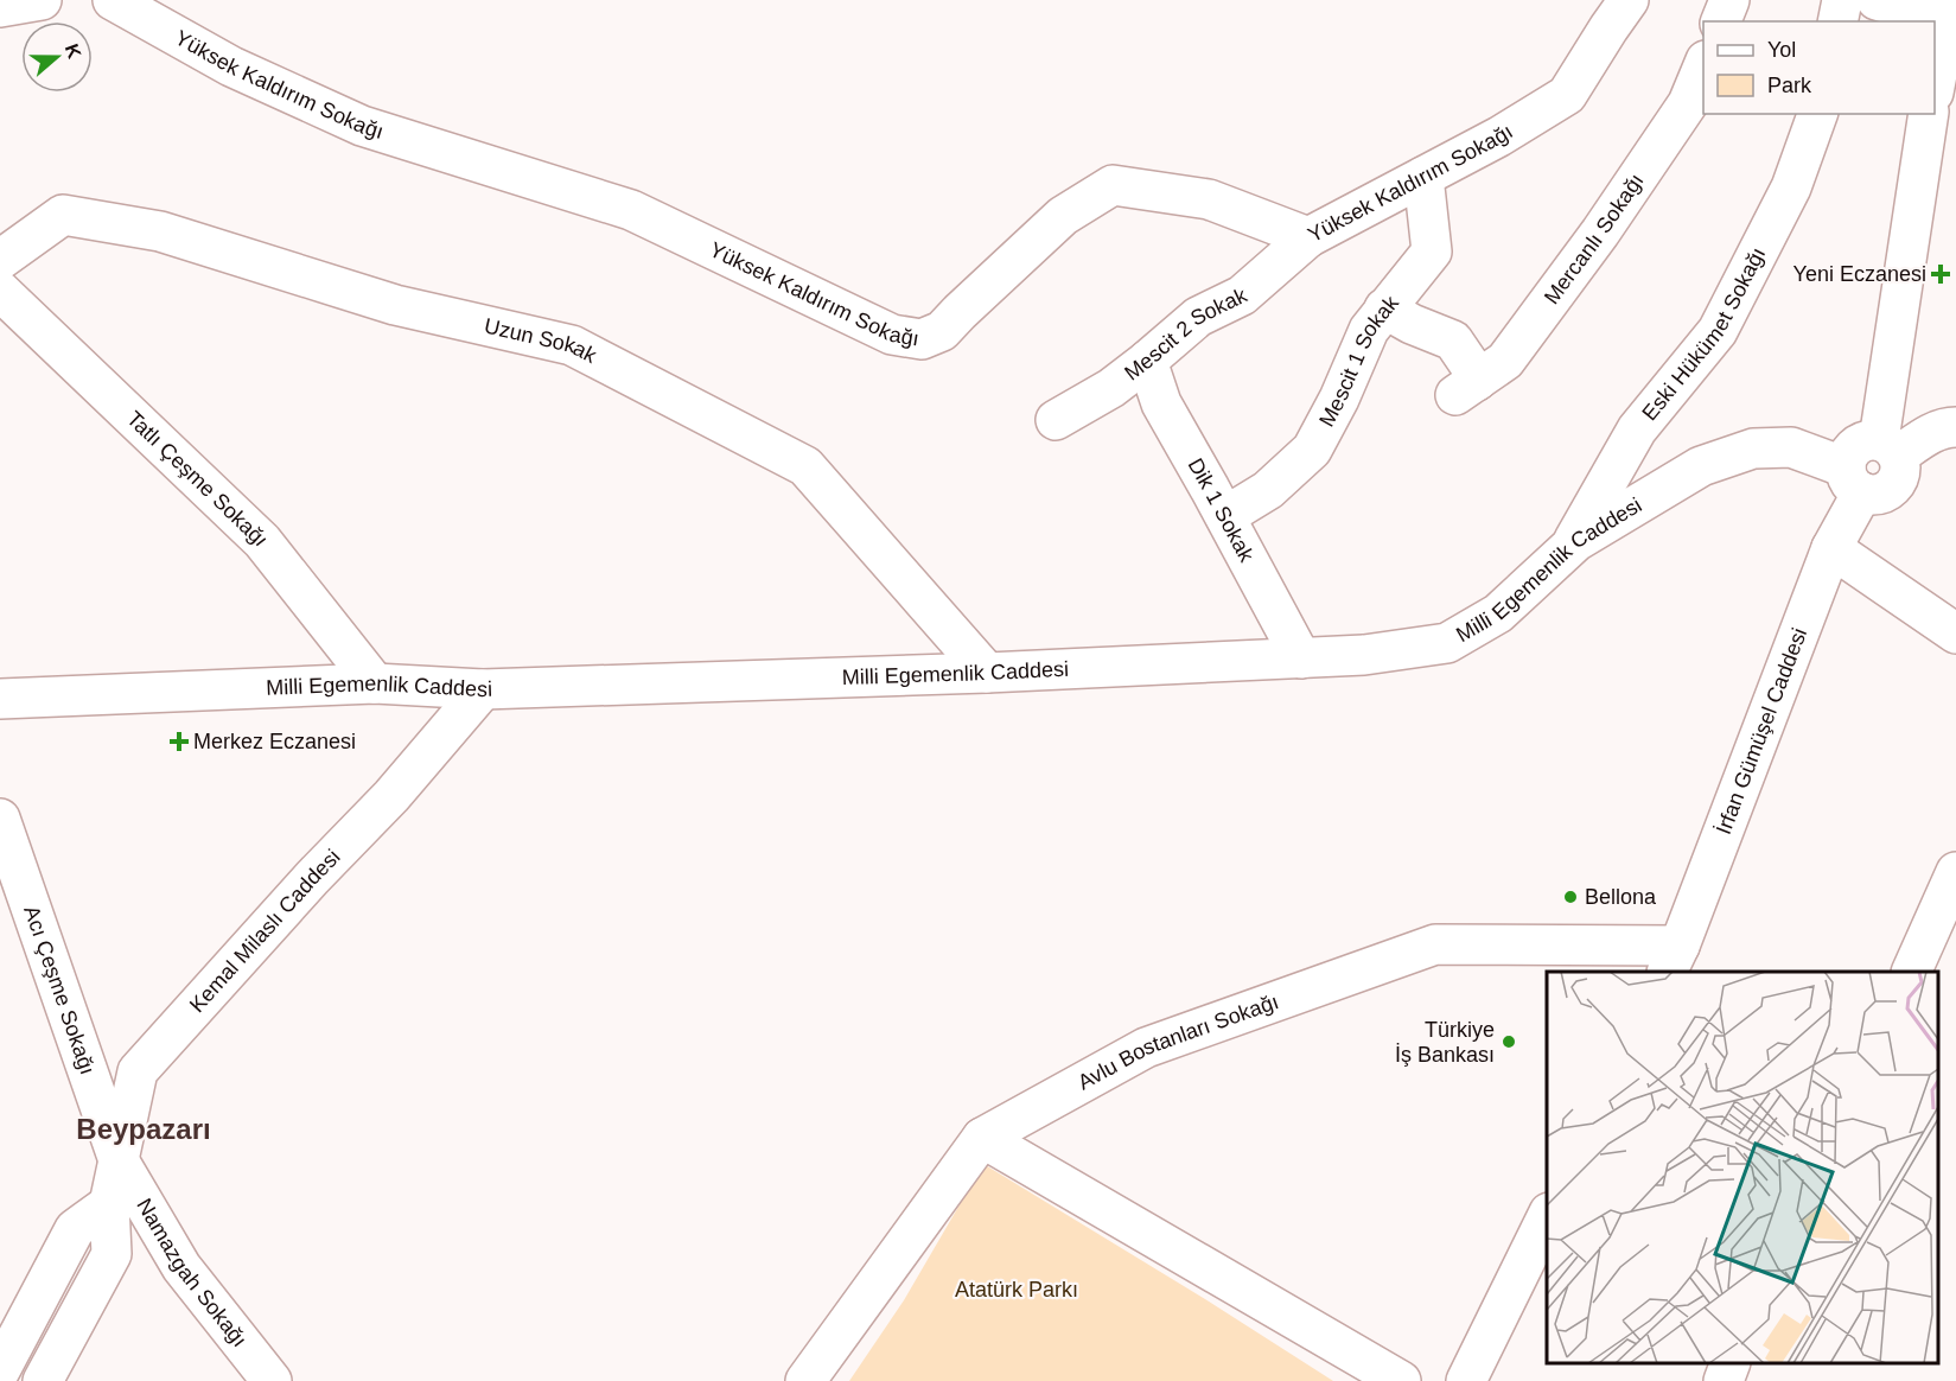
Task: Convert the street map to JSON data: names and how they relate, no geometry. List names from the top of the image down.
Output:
{
  "streets": {
    "street": [
      "Yüksek Kaldırım Sokağı",
      "Mercanlı Sokağı",
      "Eski Hükümet Sokağı",
      "Mescit 2 Sokak",
      "Uzun Sokak",
      "Mescit 1 Sokak",
      "Tatlı Çeşme Sokağı",
      "Dik 1 Sokak",
      "Milli Egemenlik Caddesi",
      "İrfan Gümüşel Caddesi",
      "Kemal Milaslı Caddesi",
      "Acı Çeşme Sokağı",
      "Avlu Bostanları Sokağı",
      "Namazgah Sokağı"
    ]
  },
  "crossings": [
    ["Yüksek Kaldırım Sokağı", "Mescit 2 Sokak"],
    ["Yüksek Kaldırım Sokağı", "Mescit 1 Sokak"],
    ["Mercanlı Sokağı", "Mescit 1 Sokak"],
    ["Eski Hükümet Sokağı", "Milli Egemenlik Caddesi"],
    ["Mescit 2 Sokak", "Dik 1 Sokak"],
    ["Uzun Sokak", "Milli Egemenlik Caddesi"],
    ["Mescit 1 Sokak", "Dik 1 Sokak"],
    ["Tatlı Çeşme Sokağı", "Milli Egemenlik Caddesi"],
    ["Dik 1 Sokak", "Milli Egemenlik Caddesi"],
    ["Milli Egemenlik Caddesi", "İrfan Gümüşel Caddesi"],
    ["Milli Egemenlik Caddesi", "Kemal Milaslı Caddesi"],
    ["İrfan Gümüşel Caddesi", "Avlu Bostanları Sokağı"],
    ["Kemal Milaslı Caddesi", "Acı Çeşme Sokağı"],
    ["Kemal Milaslı Caddesi", "Namazgah Sokağı"],
    ["Acı Çeşme Sokağı", "Namazgah Sokağı"]
  ],
  "districts": ["Beypazarı"],
  "parks": ["Atatürk Parkı"],
  "places": {
    "health": ["Yeni Eczanesi", "Merkez Eczanesi"],
    "other": ["Bellona", "Türkiye İş Bankası"]
  },
  "legend": ["Yol", "Park"],
  "north": "right"
}
